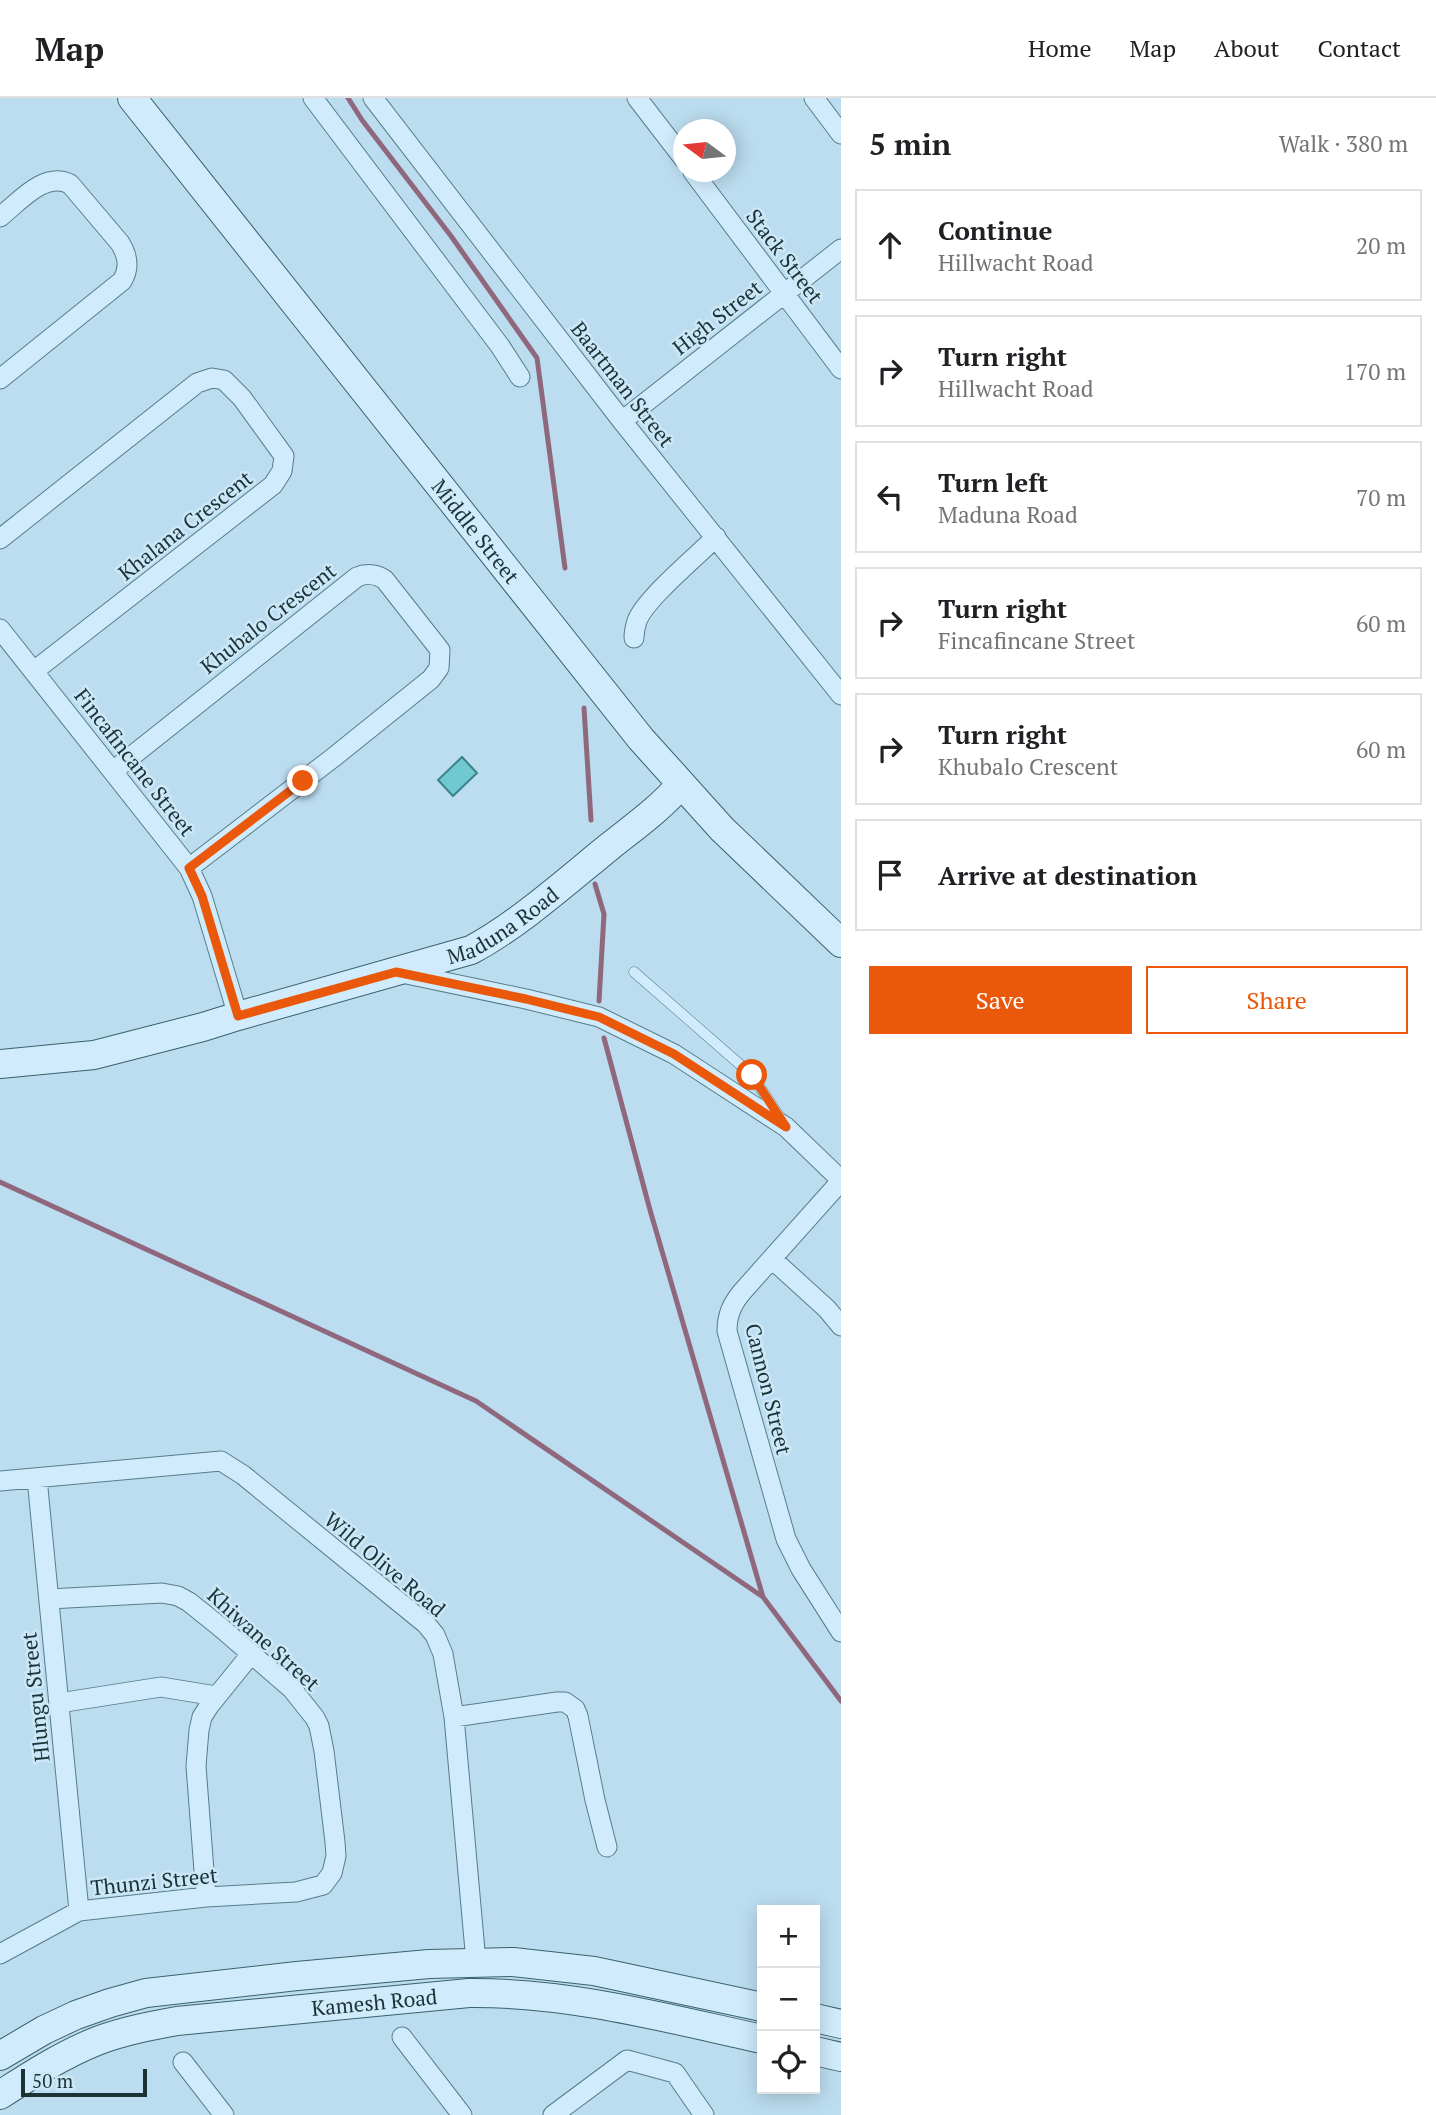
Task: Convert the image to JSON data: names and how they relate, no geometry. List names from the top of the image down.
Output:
{
  "streets": {
    "main road": ["Middle Street", "Maduna Road", "Kamesh Road"],
    "street": [
      "Stack Street",
      "High Street",
      "Baartman Street",
      "Khalana Crescent",
      "Khubalo Crescent",
      "Fincafincane Street",
      "Cannon Street",
      "Wild Olive Road",
      "Khiwane Street",
      "Hlungu Street",
      "Thunzi Street"
    ]
  },
  "crossings": [
    ["Stack Street", "High Street"],
    ["High Street", "Baartman Street"],
    ["Khalana Crescent", "Fincafincane Street"],
    ["Middle Street", "Maduna Road"],
    ["Khubalo Crescent", "Fincafincane Street"],
    ["Fincafincane Street", "Maduna Road"],
    ["Wild Olive Road", "Hlungu Street"],
    ["Wild Olive Road", "Kamesh Road"],
    ["Khiwane Street", "Hlungu Street"],
    ["Khiwane Street", "Thunzi Street"],
    ["Hlungu Street", "Thunzi Street"]
  ],
  "scale_bar": "50 m",
  "north": "left",
  "page": {
    "header": "Map",
    "nav": [
      "Home",
      "Map",
      "About",
      "Contact"
    ],
    "heading": ["5 min", "Walk · 380 m"],
    "list": [
      ["Continue", "Hillwacht Road", "20 m"],
      ["Turn right", "Hillwacht Road", "170 m"],
      ["Turn left", "Maduna Road", "70 m"],
      ["Turn right", "Fincafincane Street", "60 m"],
      ["Turn right", "Khubalo Crescent", "60 m"],
      "Arrive at destination"
    ],
    "buttons": ["Save", "Share"],
    "map_buttons": ["+", "−"],
    "scale": "50 m"
  }
}
